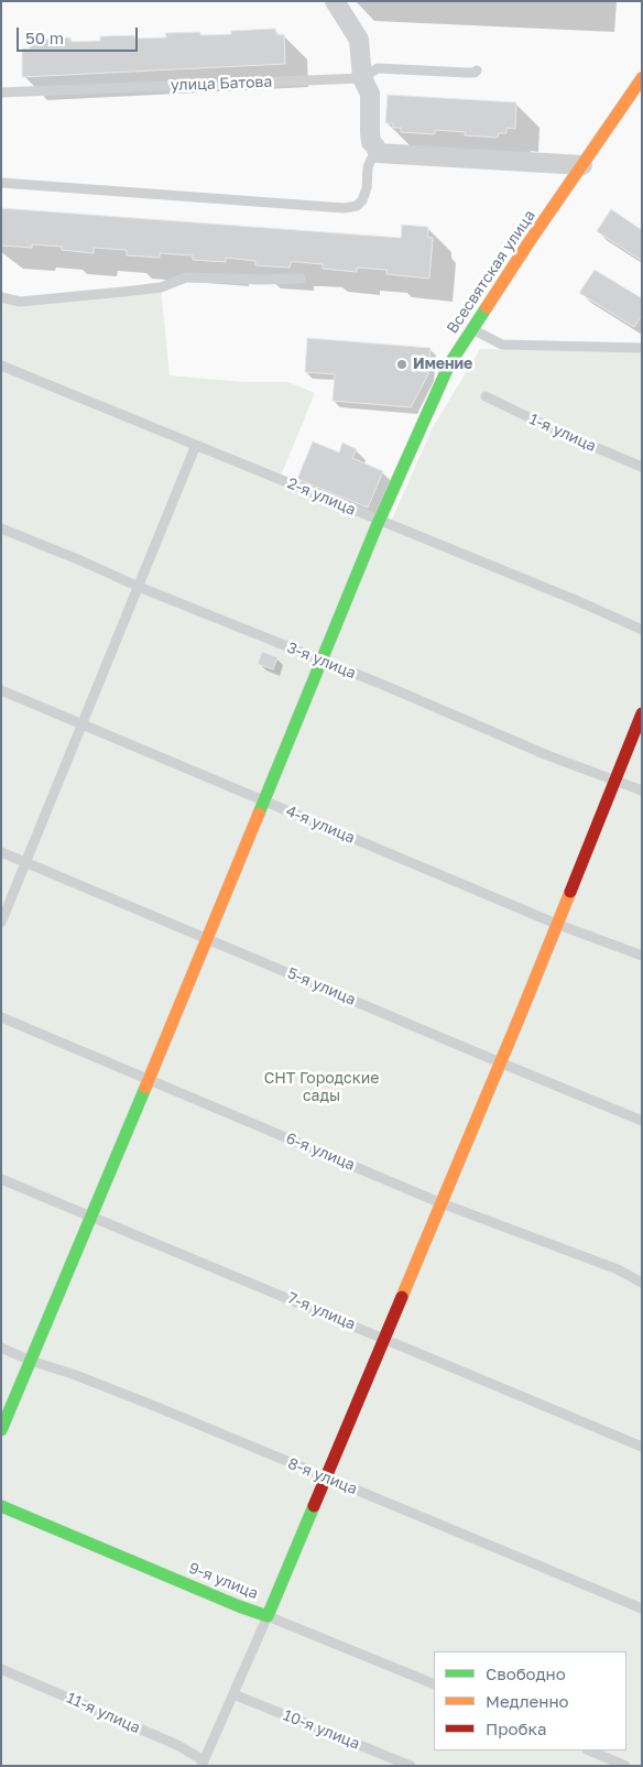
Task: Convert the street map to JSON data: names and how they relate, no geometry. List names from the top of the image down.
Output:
{
  "streets": {
    "street": ["Всесвятская улица", "9-я улица"],
    "lane": [
      "улица Батова",
      "1-я улица",
      "2-я улица",
      "3-я улица",
      "4-я улица",
      "5-я улица",
      "6-я улица",
      "7-я улица",
      "8-я улица",
      "11-я улица",
      "10-я улица"
    ]
  },
  "crossings": [
    ["Всесвятская улица", "2-я улица"],
    ["Всесвятская улица", "3-я улица"],
    ["Всесвятская улица", "4-я улица"],
    ["Всесвятская улица", "5-я улица"],
    ["Всесвятская улица", "6-я улица"],
    ["Всесвятская улица", "7-я улица"],
    ["Всесвятская улица", "8-я улица"]
  ],
  "parks": ["СНТ Городские сады"],
  "places": ["Имение"],
  "legend": ["Свободно", "Медленно", "Пробка"],
  "scale_bar": "50 m"
}
